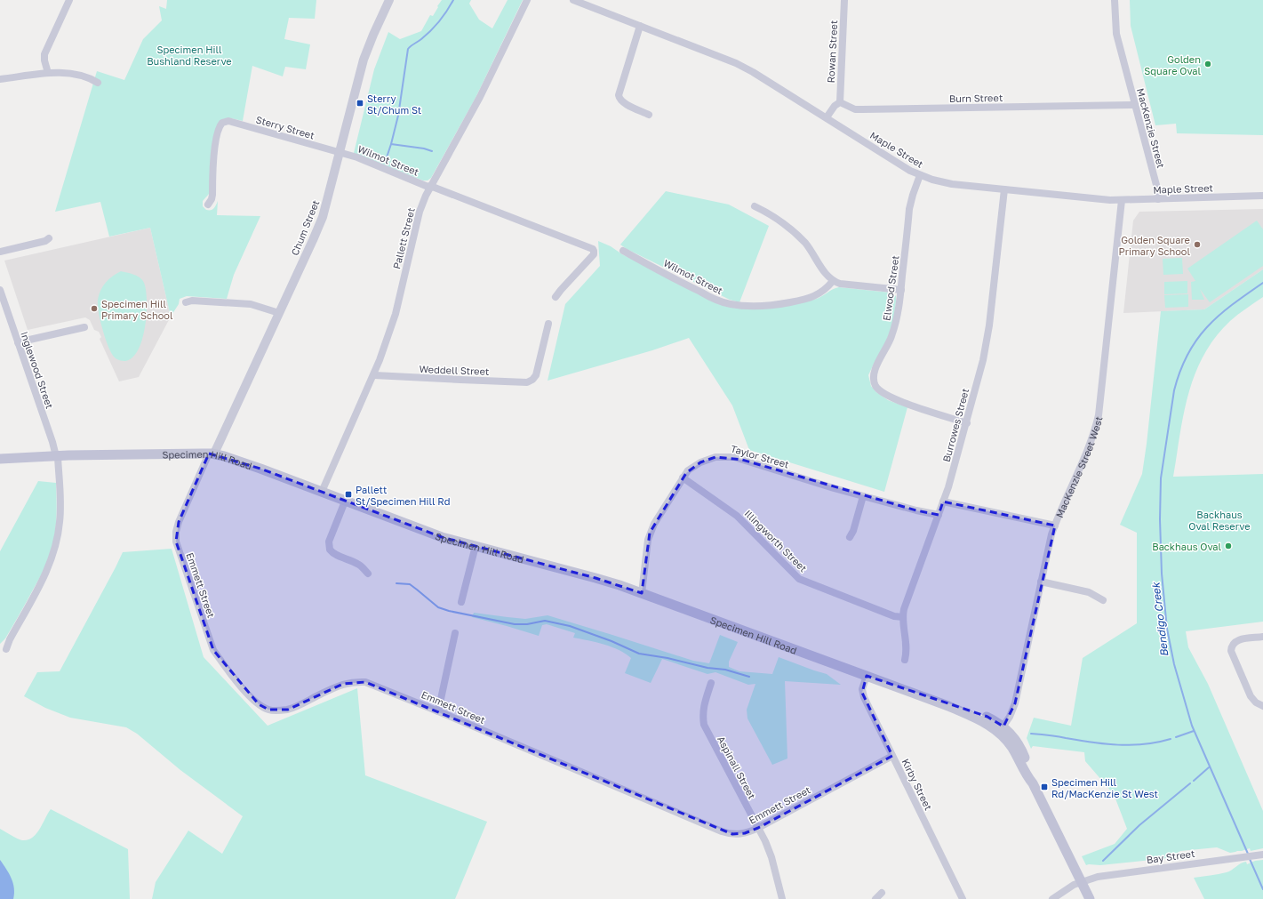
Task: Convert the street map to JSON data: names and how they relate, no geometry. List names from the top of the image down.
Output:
{
  "streets": {
    "main road": ["Specimen Hill Road"],
    "street": [
      "Rowan Street",
      "Burn Street",
      "Sterry Street",
      "MacKenzie Street",
      "Maple Street",
      "Wilmot Street",
      "Chum Street",
      "Pallett Street",
      "Elwood Street",
      "Inglewood Street",
      "Weddell Street",
      "Burrowes Street",
      "Taylor Street",
      "MacKenzie Street West",
      "Illingworth Street",
      "Emmett Street",
      "Aspinall Street",
      "Kirby Street",
      "Bay Street"
    ]
  },
  "crossings": [
    ["Rowan Street", "Burn Street"],
    ["Burn Street", "MacKenzie Street"],
    ["Sterry Street", "Wilmot Street"],
    ["Sterry Street", "Chum Street"],
    ["MacKenzie Street", "Maple Street"],
    ["Maple Street", "Elwood Street"],
    ["Maple Street", "Burrowes Street"],
    ["Maple Street", "MacKenzie Street West"],
    ["Wilmot Street", "Chum Street"],
    ["Wilmot Street", "Pallett Street"],
    ["Chum Street", "Specimen Hill Road"],
    ["Chum Street", "Emmett Street"],
    ["Pallett Street", "Weddell Street"],
    ["Pallett Street", "Specimen Hill Road"],
    ["Elwood Street", "Burrowes Street"],
    ["Inglewood Street", "Specimen Hill Road"],
    ["Burrowes Street", "Taylor Street"],
    ["Burrowes Street", "Illingworth Street"],
    ["Taylor Street", "Specimen Hill Road"],
    ["Taylor Street", "Illingworth Street"],
    ["Specimen Hill Road", "MacKenzie Street West"],
    ["Specimen Hill Road", "Emmett Street"],
    ["Specimen Hill Road", "Kirby Street"],
    ["Emmett Street", "Aspinall Street"],
    ["Emmett Street", "Kirby Street"]
  ],
  "water": ["Bendigo Creek"],
  "parks": ["Specimen Hill Bushland Reserve", "Backhaus Oval Reserve"],
  "places": {
    "other": [
      "Golden Square Oval",
      "Golden Square Primary School",
      "Specimen Hill Primary School",
      "Backhaus Oval"
    ],
    "transit": ["Sterry St/Chum St", "Pallett St/Specimen Hill Rd", "Specimen Hill Rd/MacKenzie St West"]
  }
}
